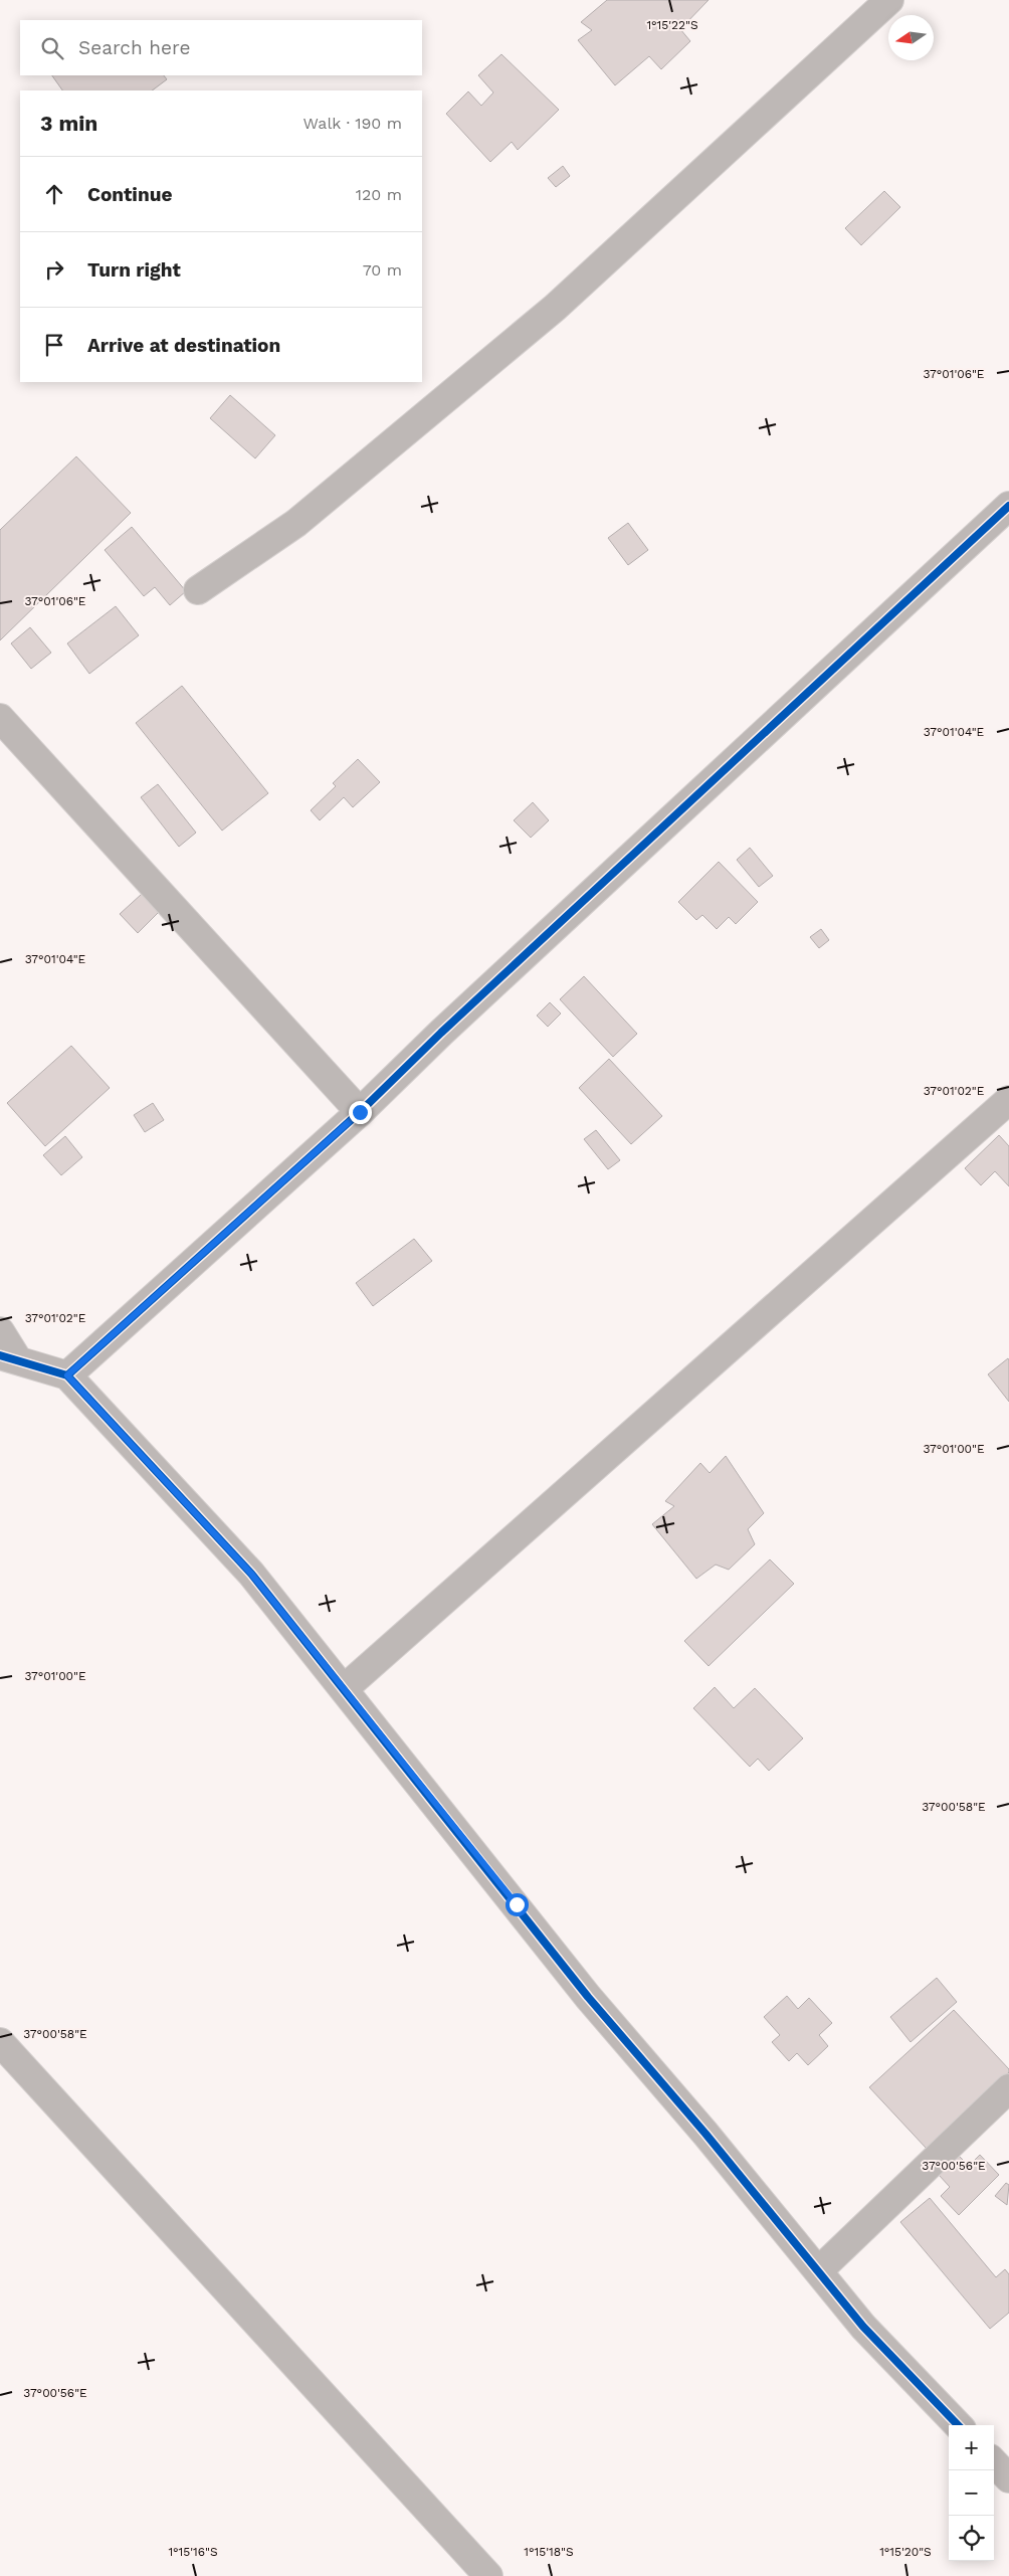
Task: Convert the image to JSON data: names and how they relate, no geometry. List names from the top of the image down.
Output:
{
  "north": "left",
  "page": {
    "search": "Search here",
    "heading": ["3 min", "Walk · 190 m"],
    "list": [
      ["Continue", "120 m"],
      ["Turn right", "70 m"],
      "Arrive at destination"
    ],
    "map_buttons": ["+", "−"]
  },
  "coordinates": [
    "1°15'22\"S",
    "37°01'06\"E",
    "37°01'04\"E",
    "37°01'02\"E",
    "37°01'00\"E",
    "37°00'58\"E",
    "37°00'56\"E",
    "1°15'16\"S",
    "1°15'18\"S",
    "1°15'20\"S"
  ]
}
